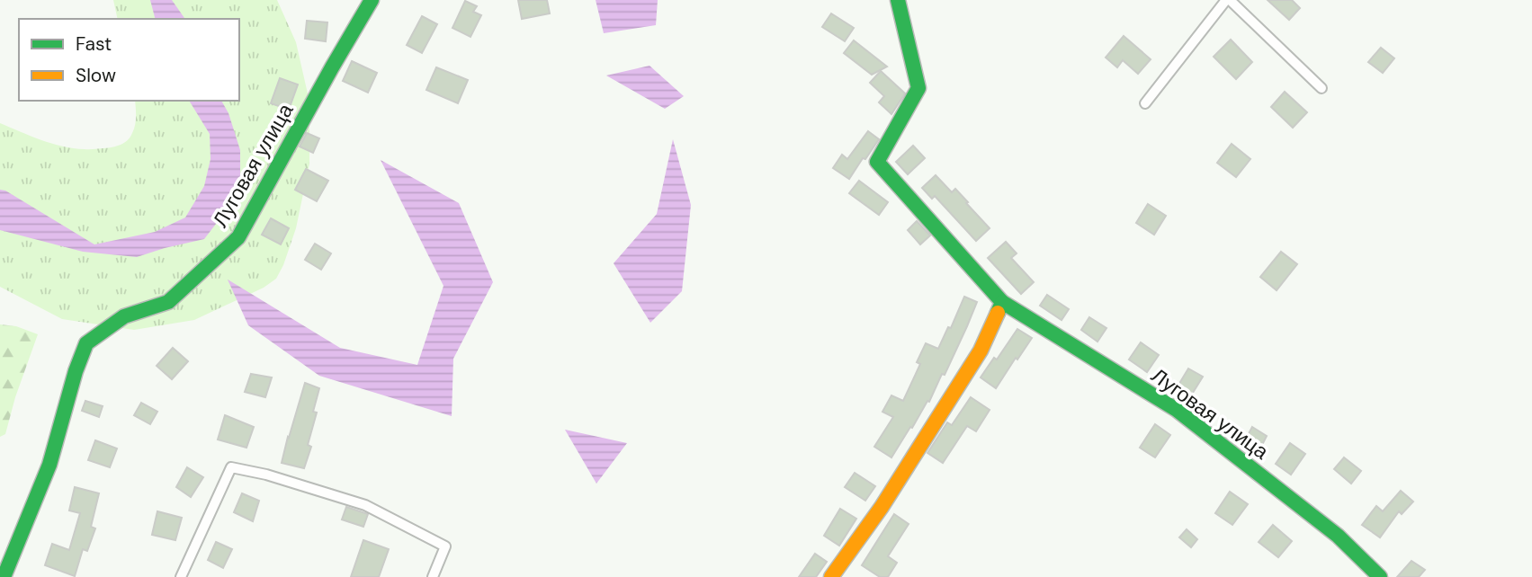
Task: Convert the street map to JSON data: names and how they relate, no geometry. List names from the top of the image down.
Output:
{
  "streets": {
    "street": ["Луговая улица"]
  },
  "legend": ["Fast", "Slow"]
}
